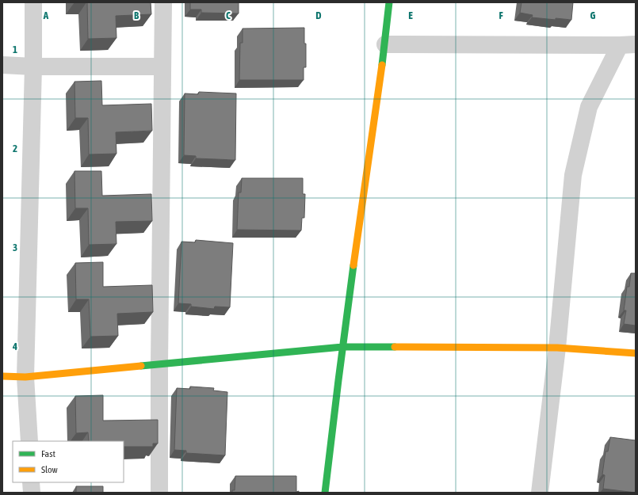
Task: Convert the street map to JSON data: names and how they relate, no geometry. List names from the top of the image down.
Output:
{
  "legend": ["Fast", "Slow"],
  "grid": {
    "columns": [
      "A",
      "B",
      "C",
      "D",
      "E",
      "F",
      "G"
    ],
    "rows": [
      "1",
      "2",
      "3",
      "4"
    ]
  }
}
